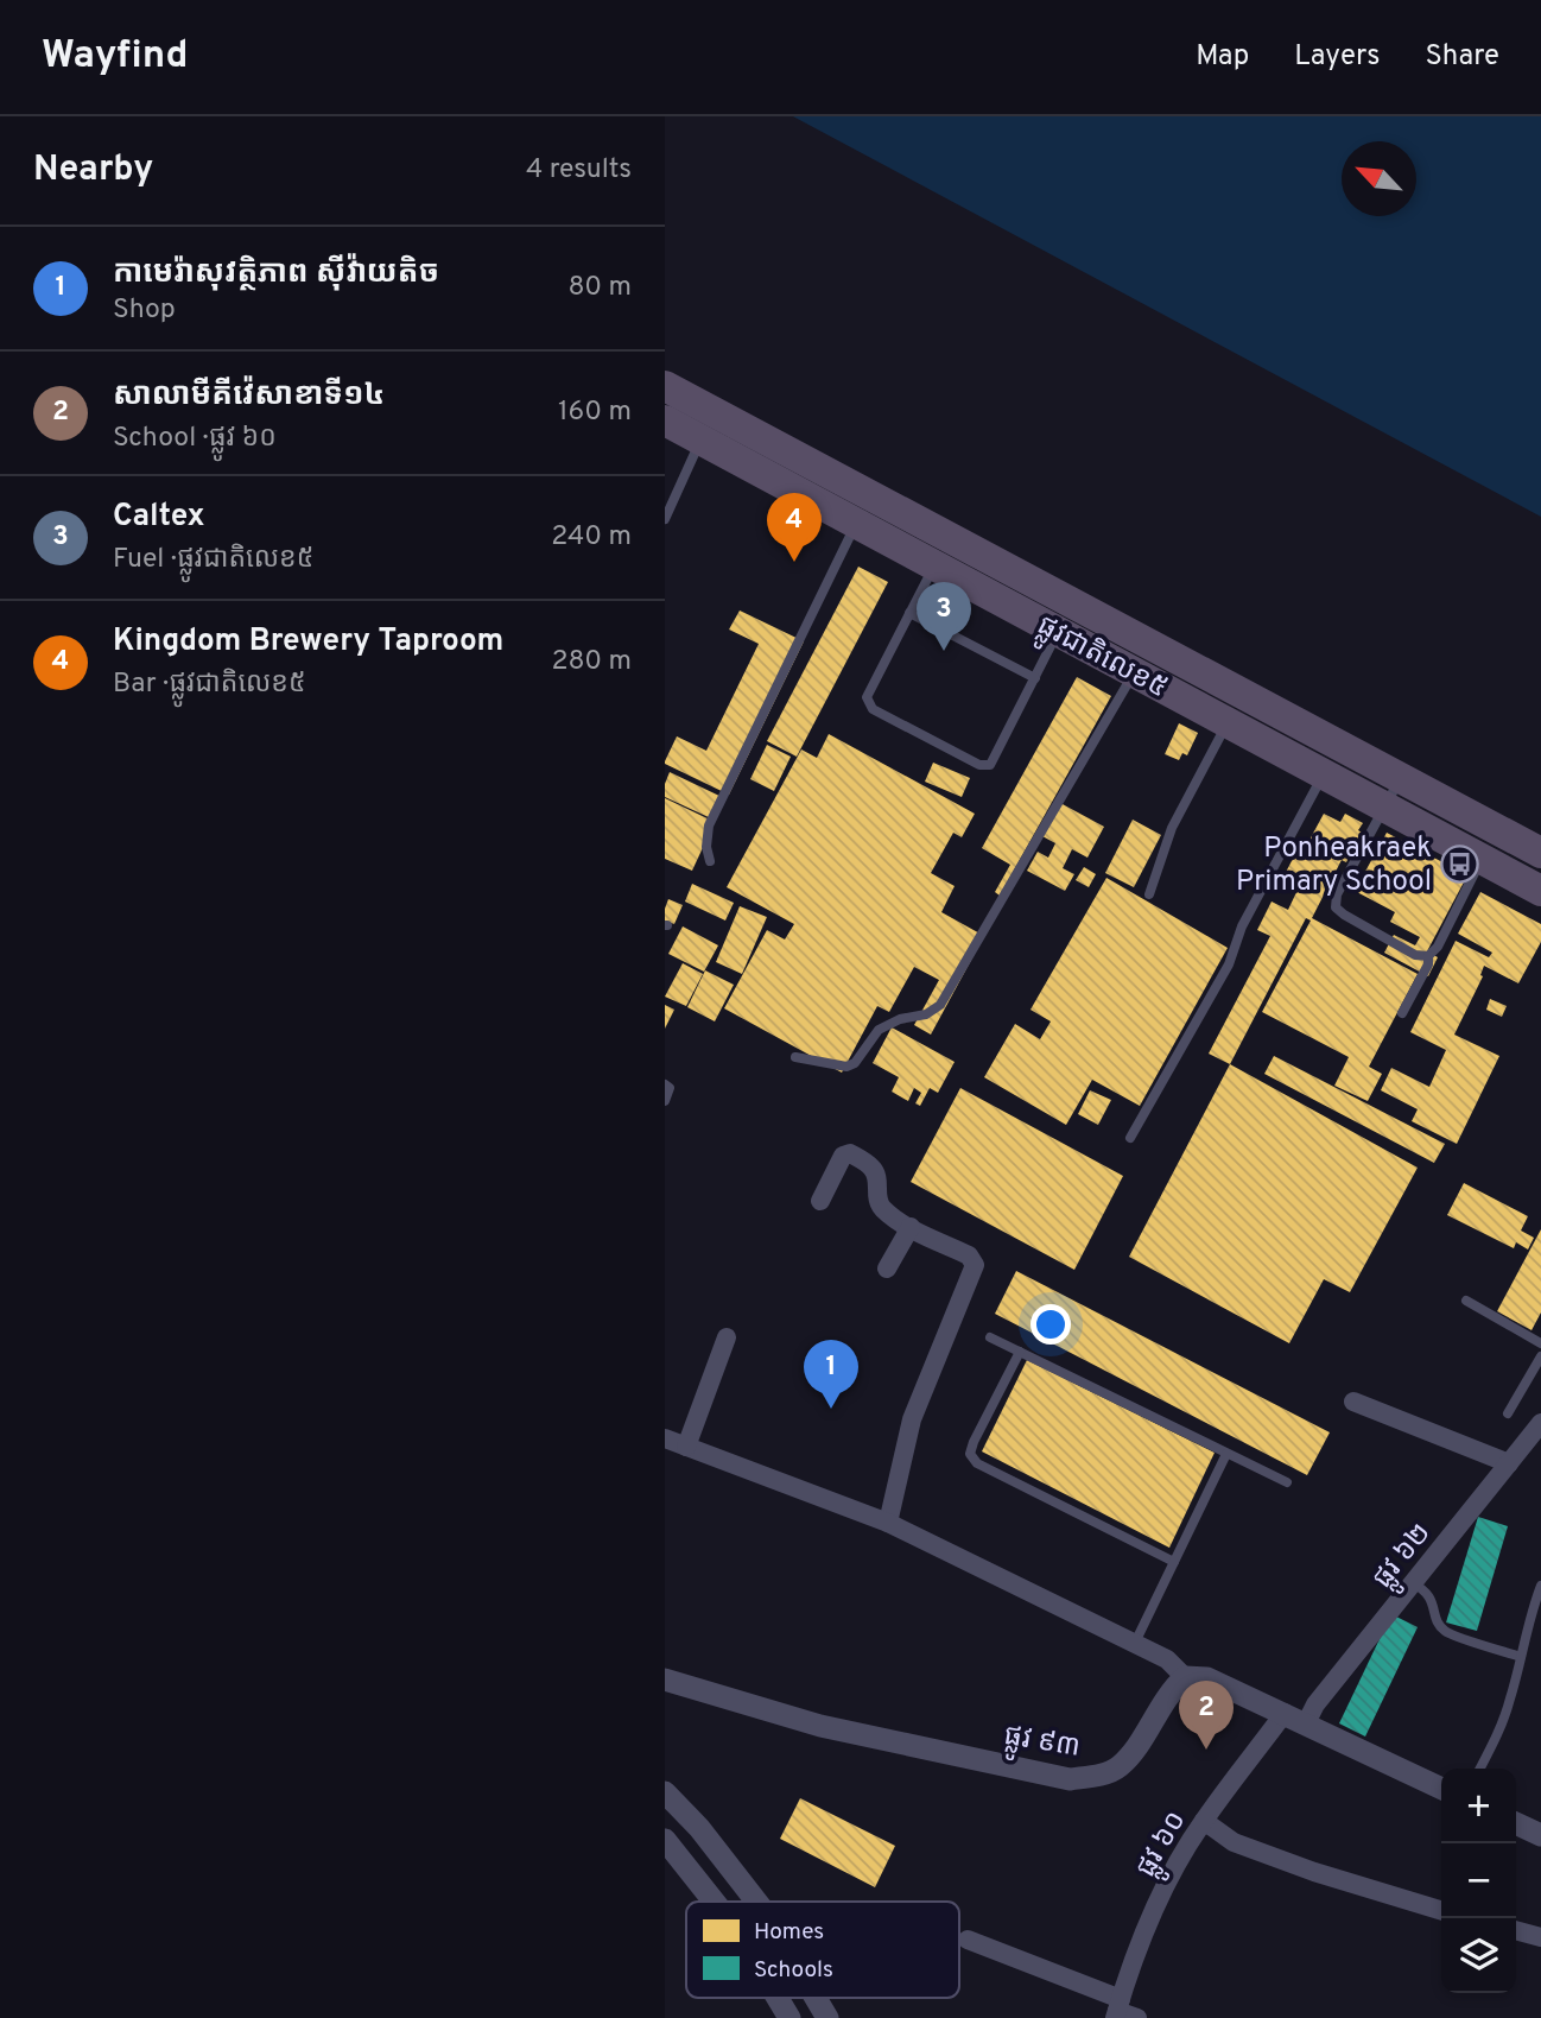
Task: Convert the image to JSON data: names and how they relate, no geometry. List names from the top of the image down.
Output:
{
  "streets": {
    "highway": ["ផ្លូវជាតិលេខ៥"],
    "street": ["ផ្លូវ ៦២", "ផ្លូវ ៩៣", "ផ្លូវ ៦០"]
  },
  "crossings": [
    ["ផ្លូវ ៦២", "ផ្លូវ ៦០"]
  ],
  "places": {
    "bus stop": ["Ponheakraek Primary School"]
  },
  "legend": ["Homes", "Schools"],
  "north": "top left",
  "page": {
    "header": "Wayfind",
    "nav": ["Map", "Layers", "Share"],
    "heading": ["Nearby", "4 results"],
    "list": [
      {
        "mark": "1",
        "name": "កាមេរ៉ាសុវត្ថិភាព ស៊ីវ៉ាយតិច",
        "note": "Shop",
        "value": "80 m"
      },
      {
        "mark": "2",
        "name": "សាលាមីគីវ៉េសាខាទី១៤",
        "note": "School · ផ្លូវ ៦០",
        "value": "160 m"
      },
      {
        "mark": "3",
        "name": "Caltex",
        "note": "Fuel · ផ្លូវជាតិលេខ៥",
        "value": "240 m"
      },
      {
        "mark": "4",
        "name": "Kingdom Brewery Taproom",
        "note": "Bar · ផ្លូវជាតិលេខ៥",
        "value": "280 m"
      }
    ],
    "pins": [
      "4",
      "3",
      "1",
      "2"
    ],
    "map_buttons": ["+", "−"]
  }
}
